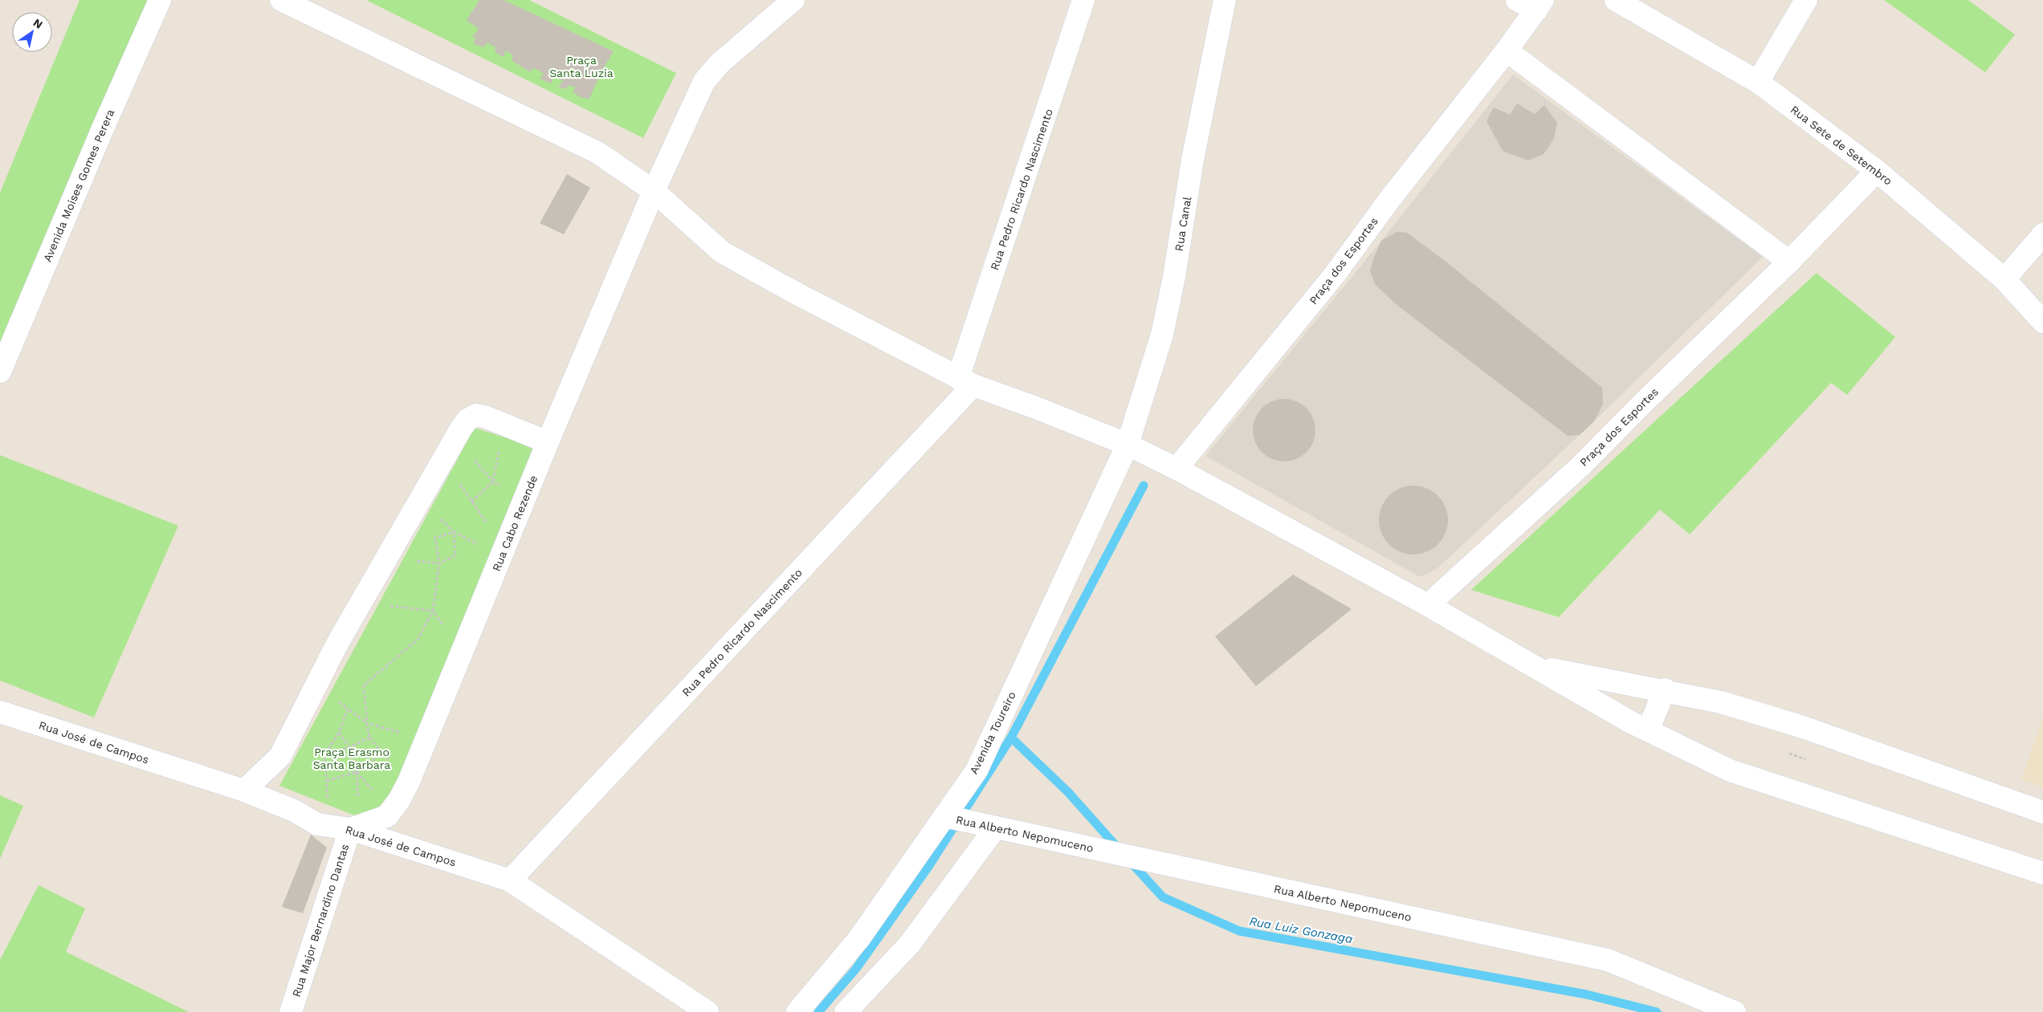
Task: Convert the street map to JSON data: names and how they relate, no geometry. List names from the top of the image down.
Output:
{
  "streets": {
    "street": [
      "Rua Sete de Setembro",
      "Avenida Moises Gomes Perera",
      "Rua Pedro Ricardo Nascimento",
      "Rua Canal",
      "Praça dos Esportes",
      "Rua Cabo Rezende",
      "Avenida Toureiro",
      "Rua José de Campos",
      "Rua Alberto Nepomuceno",
      "Rua Major Bernardino Dantas"
    ]
  },
  "crossings": [
    ["Rua Sete de Setembro", "Praça dos Esportes"],
    ["Rua Pedro Ricardo Nascimento", "Rua José de Campos"],
    ["Rua Canal", "Avenida Toureiro"],
    ["Rua Cabo Rezende", "Rua José de Campos"],
    ["Rua Cabo Rezende", "Rua Major Bernardino Dantas"],
    ["Avenida Toureiro", "Rua Alberto Nepomuceno"],
    ["Rua José de Campos", "Rua Major Bernardino Dantas"]
  ],
  "water": ["Rua Luiz Gonzaga"],
  "parks": ["Praça Santa Luzia", "Praça Erasmo Santa Barbara"],
  "north": "top right"
}
